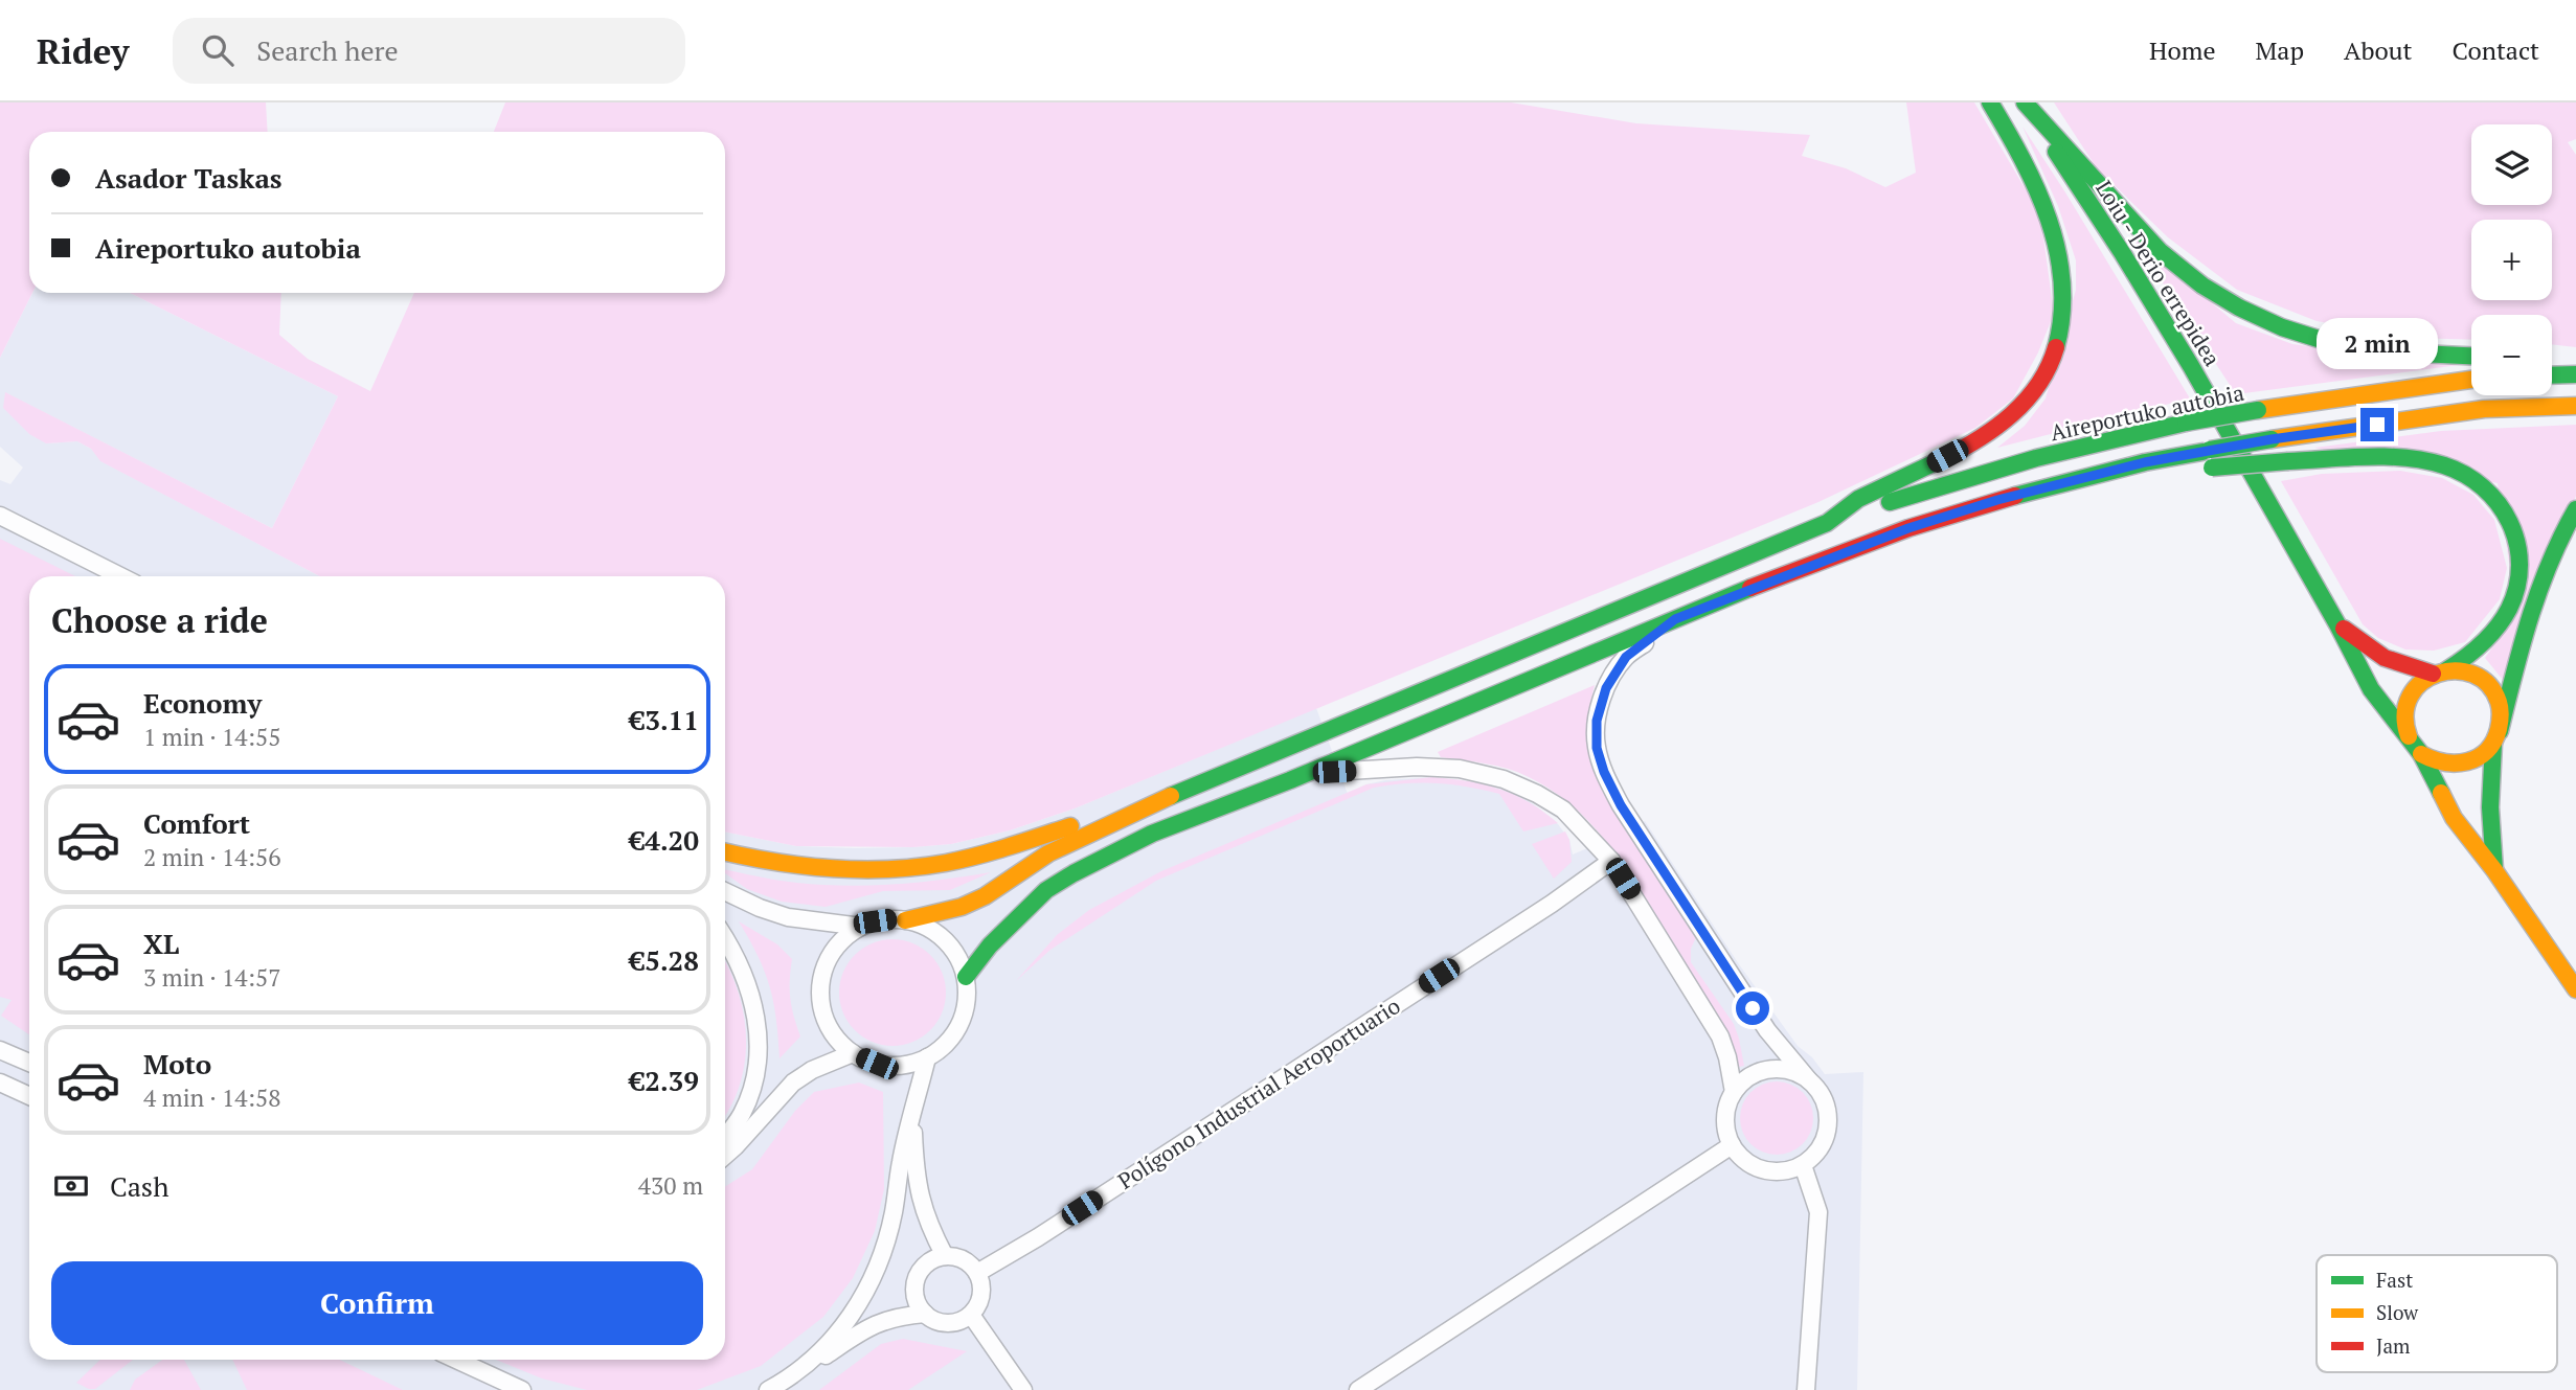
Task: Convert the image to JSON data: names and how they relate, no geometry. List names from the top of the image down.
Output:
{
  "streets": {
    "main road": ["Loiu - Derio errepidea", "Aireportuko autobia"],
    "street": ["Polígono Industrial Aeroportuario"]
  },
  "legend": ["Fast", "Slow", "Jam"],
  "page": {
    "header": "Ridey",
    "search": "Search here",
    "nav": [
      "Home",
      "Map",
      "About",
      "Contact"
    ],
    "map_buttons": ["+", "−"],
    "banner": ["Asador Taskas", "Aireportuko autobia"],
    "bubble": "2 min",
    "heading": "Choose a ride",
    "list": [
      {
        "name": "Economy",
        "note": "1 min · 14:55",
        "value": "€3.11"
      },
      {
        "name": "Comfort",
        "note": "2 min · 14:56",
        "value": "€4.20"
      },
      {
        "name": "XL",
        "note": "3 min · 14:57",
        "value": "€5.28"
      },
      {
        "name": "Moto",
        "note": "4 min · 14:58",
        "value": "€2.39"
      }
    ],
    "pay": ["Cash", "430 m"],
    "buttons": "Confirm"
  }
}
